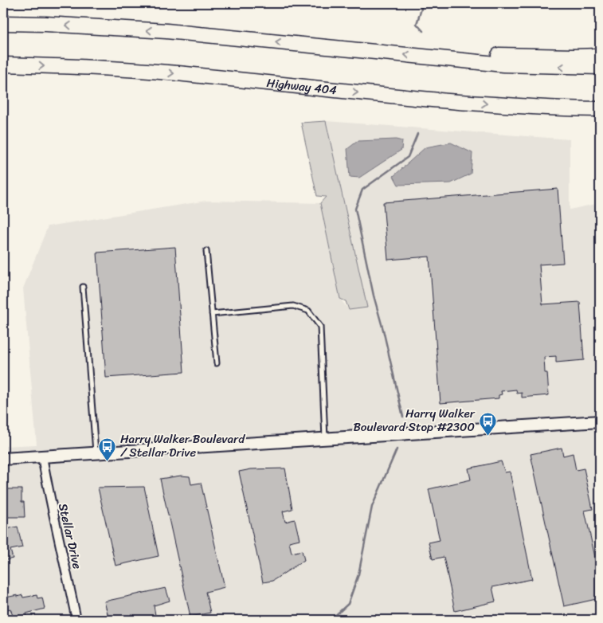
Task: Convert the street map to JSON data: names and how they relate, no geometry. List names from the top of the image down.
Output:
{
  "streets": {
    "highway": ["Highway 404"],
    "street": ["Stellar Drive"]
  },
  "places": {
    "bus stop": ["Harry Walker Boulevard Stop #2300", "Harry Walker Boulevard / Stellar Drive"]
  }
}
